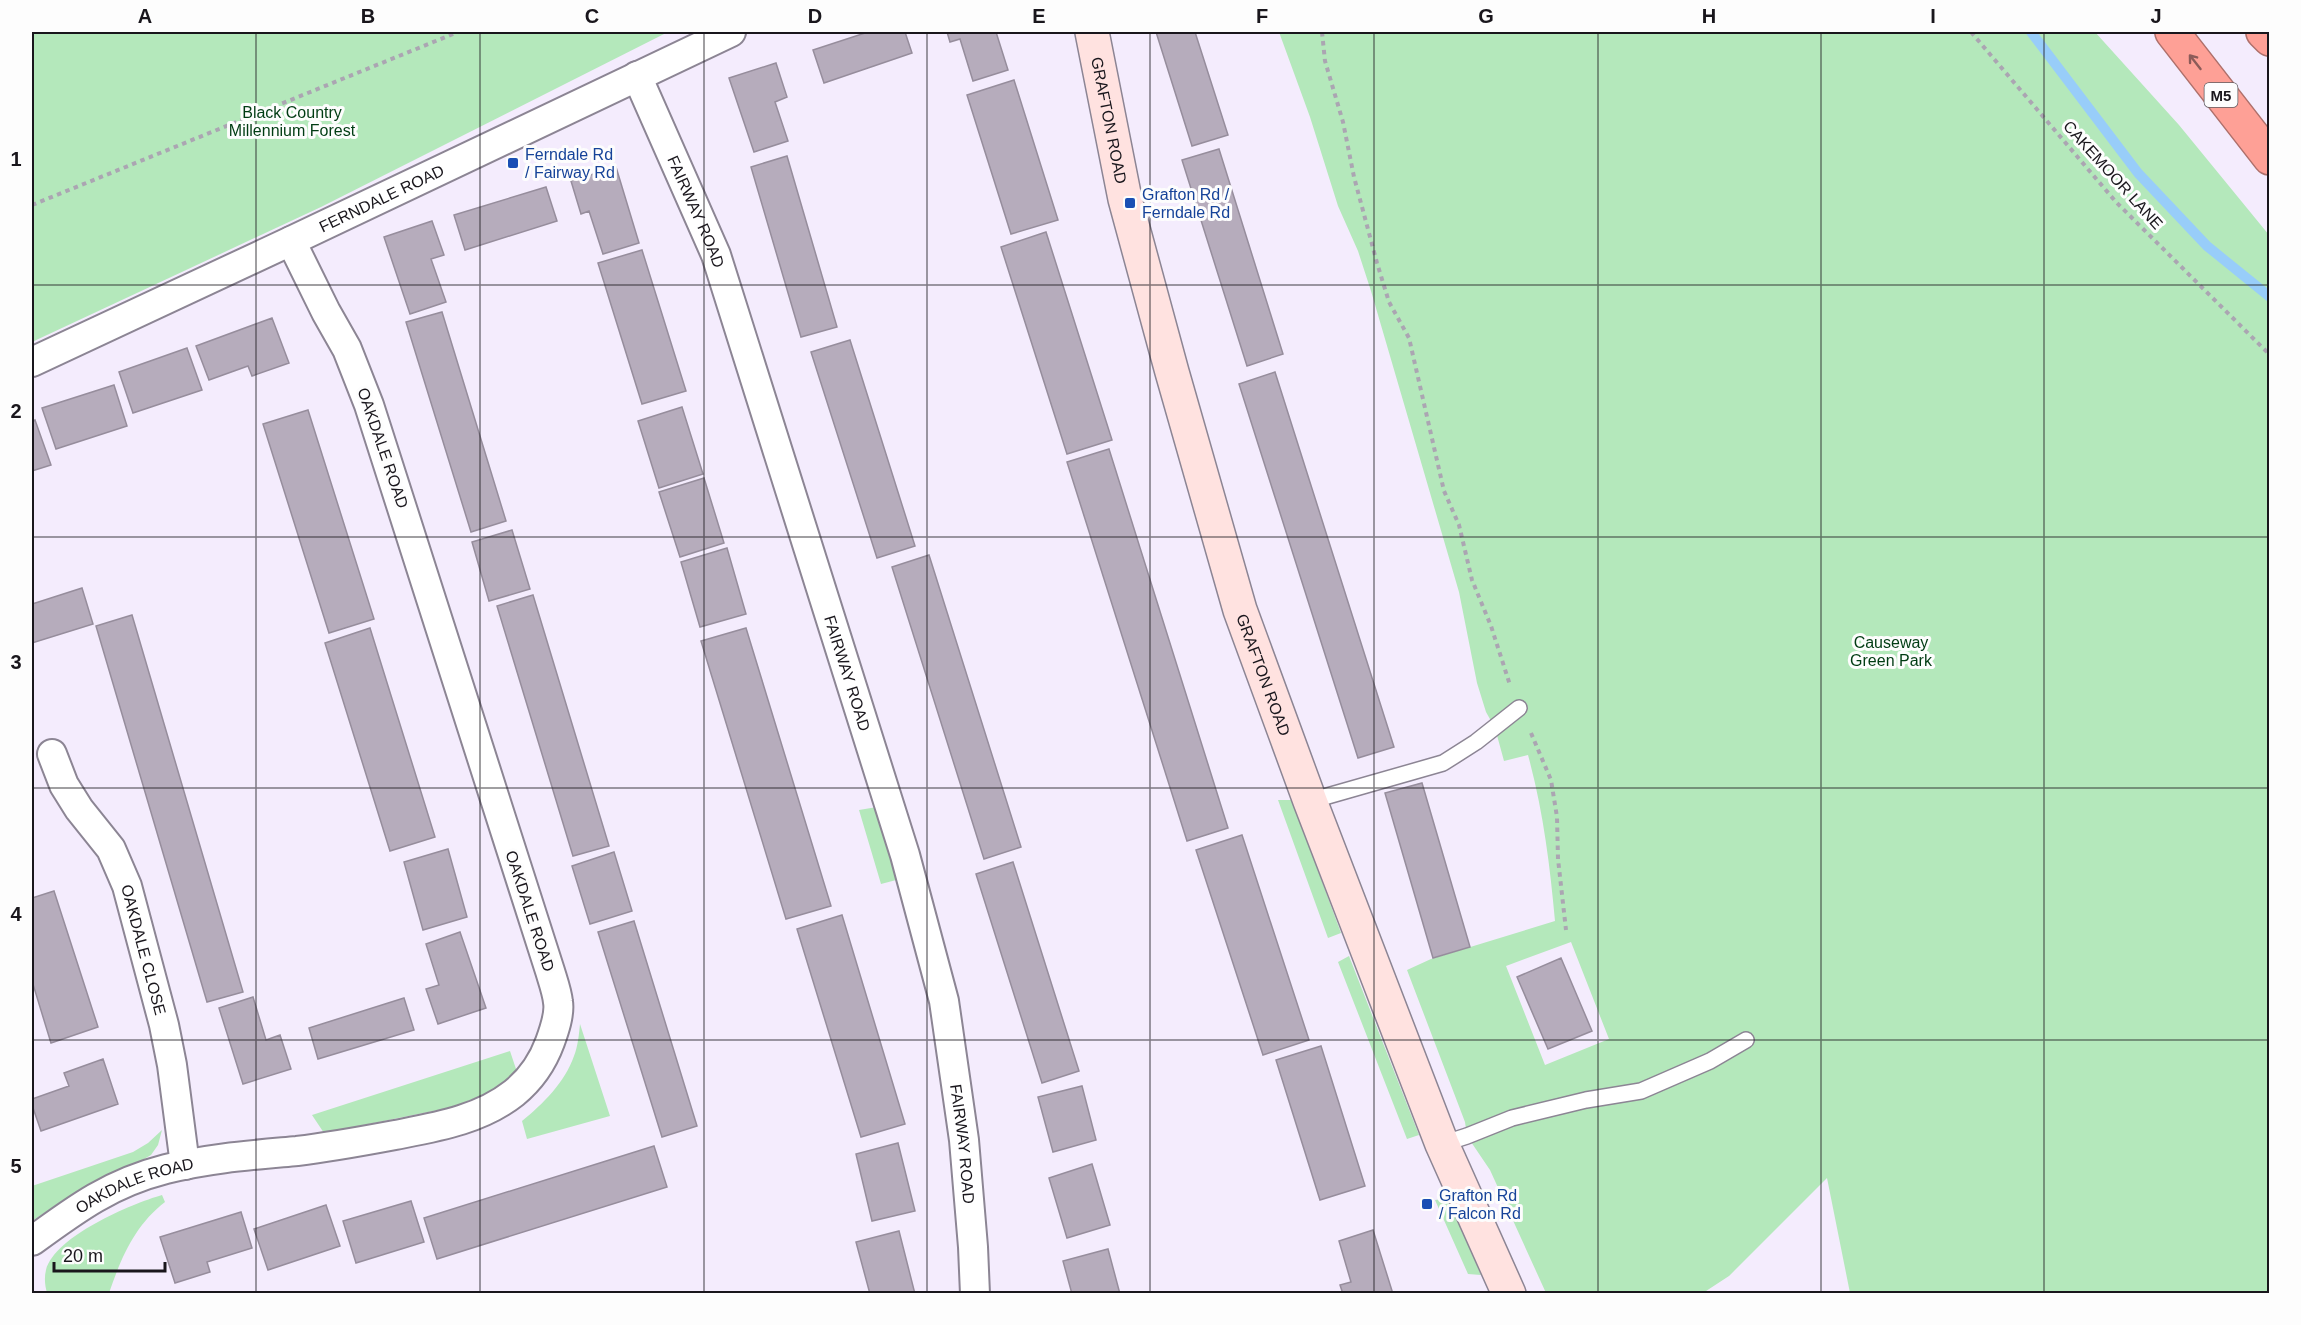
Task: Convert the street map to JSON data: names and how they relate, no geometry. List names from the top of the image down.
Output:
{
  "streets": {
    "highway": ["M5"],
    "street": [
      "GRAFTON ROAD",
      "FERNDALE ROAD",
      "FAIRWAY ROAD",
      "OAKDALE ROAD",
      "OAKDALE CLOSE"
    ],
    "path": ["CAKEMOOR LANE"]
  },
  "crossings": [
    ["FERNDALE ROAD", "FAIRWAY ROAD"],
    ["FERNDALE ROAD", "OAKDALE ROAD"],
    ["OAKDALE ROAD", "OAKDALE CLOSE"]
  ],
  "parks": ["Black Country Millennium Forest", "Causeway Green Park"],
  "places": {
    "transit": ["Ferndale Rd / Fairway Rd", "Grafton Rd / Ferndale Rd", "Grafton Rd / Falcon Rd"]
  },
  "scale_bar": "20 m",
  "grid": {
    "columns": [
      "A",
      "B",
      "C",
      "D",
      "E",
      "F",
      "G",
      "H",
      "I",
      "J"
    ],
    "rows": [
      "1",
      "2",
      "3",
      "4",
      "5"
    ]
  }
}
